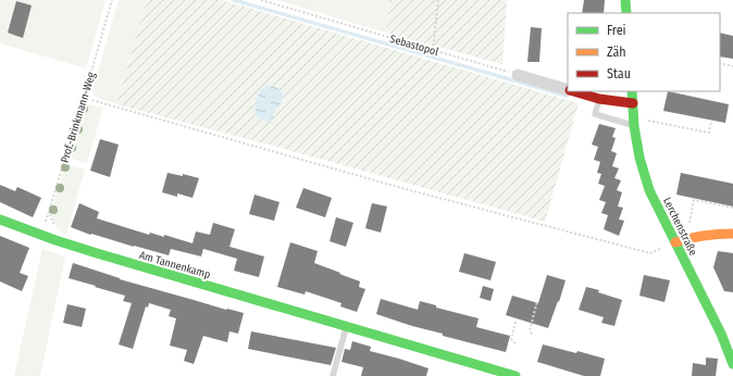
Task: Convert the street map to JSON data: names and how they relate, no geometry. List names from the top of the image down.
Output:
{
  "streets": {
    "street": ["Lerchenstraße", "Am Tannenkamp"],
    "path": ["Sebastopol", "Prof.-Brinkmann-Weg"]
  },
  "crossings": [
    ["Prof.-Brinkmann-Weg", "Am Tannenkamp"]
  ],
  "legend": ["Frei", "Zäh", "Stau"]
}
